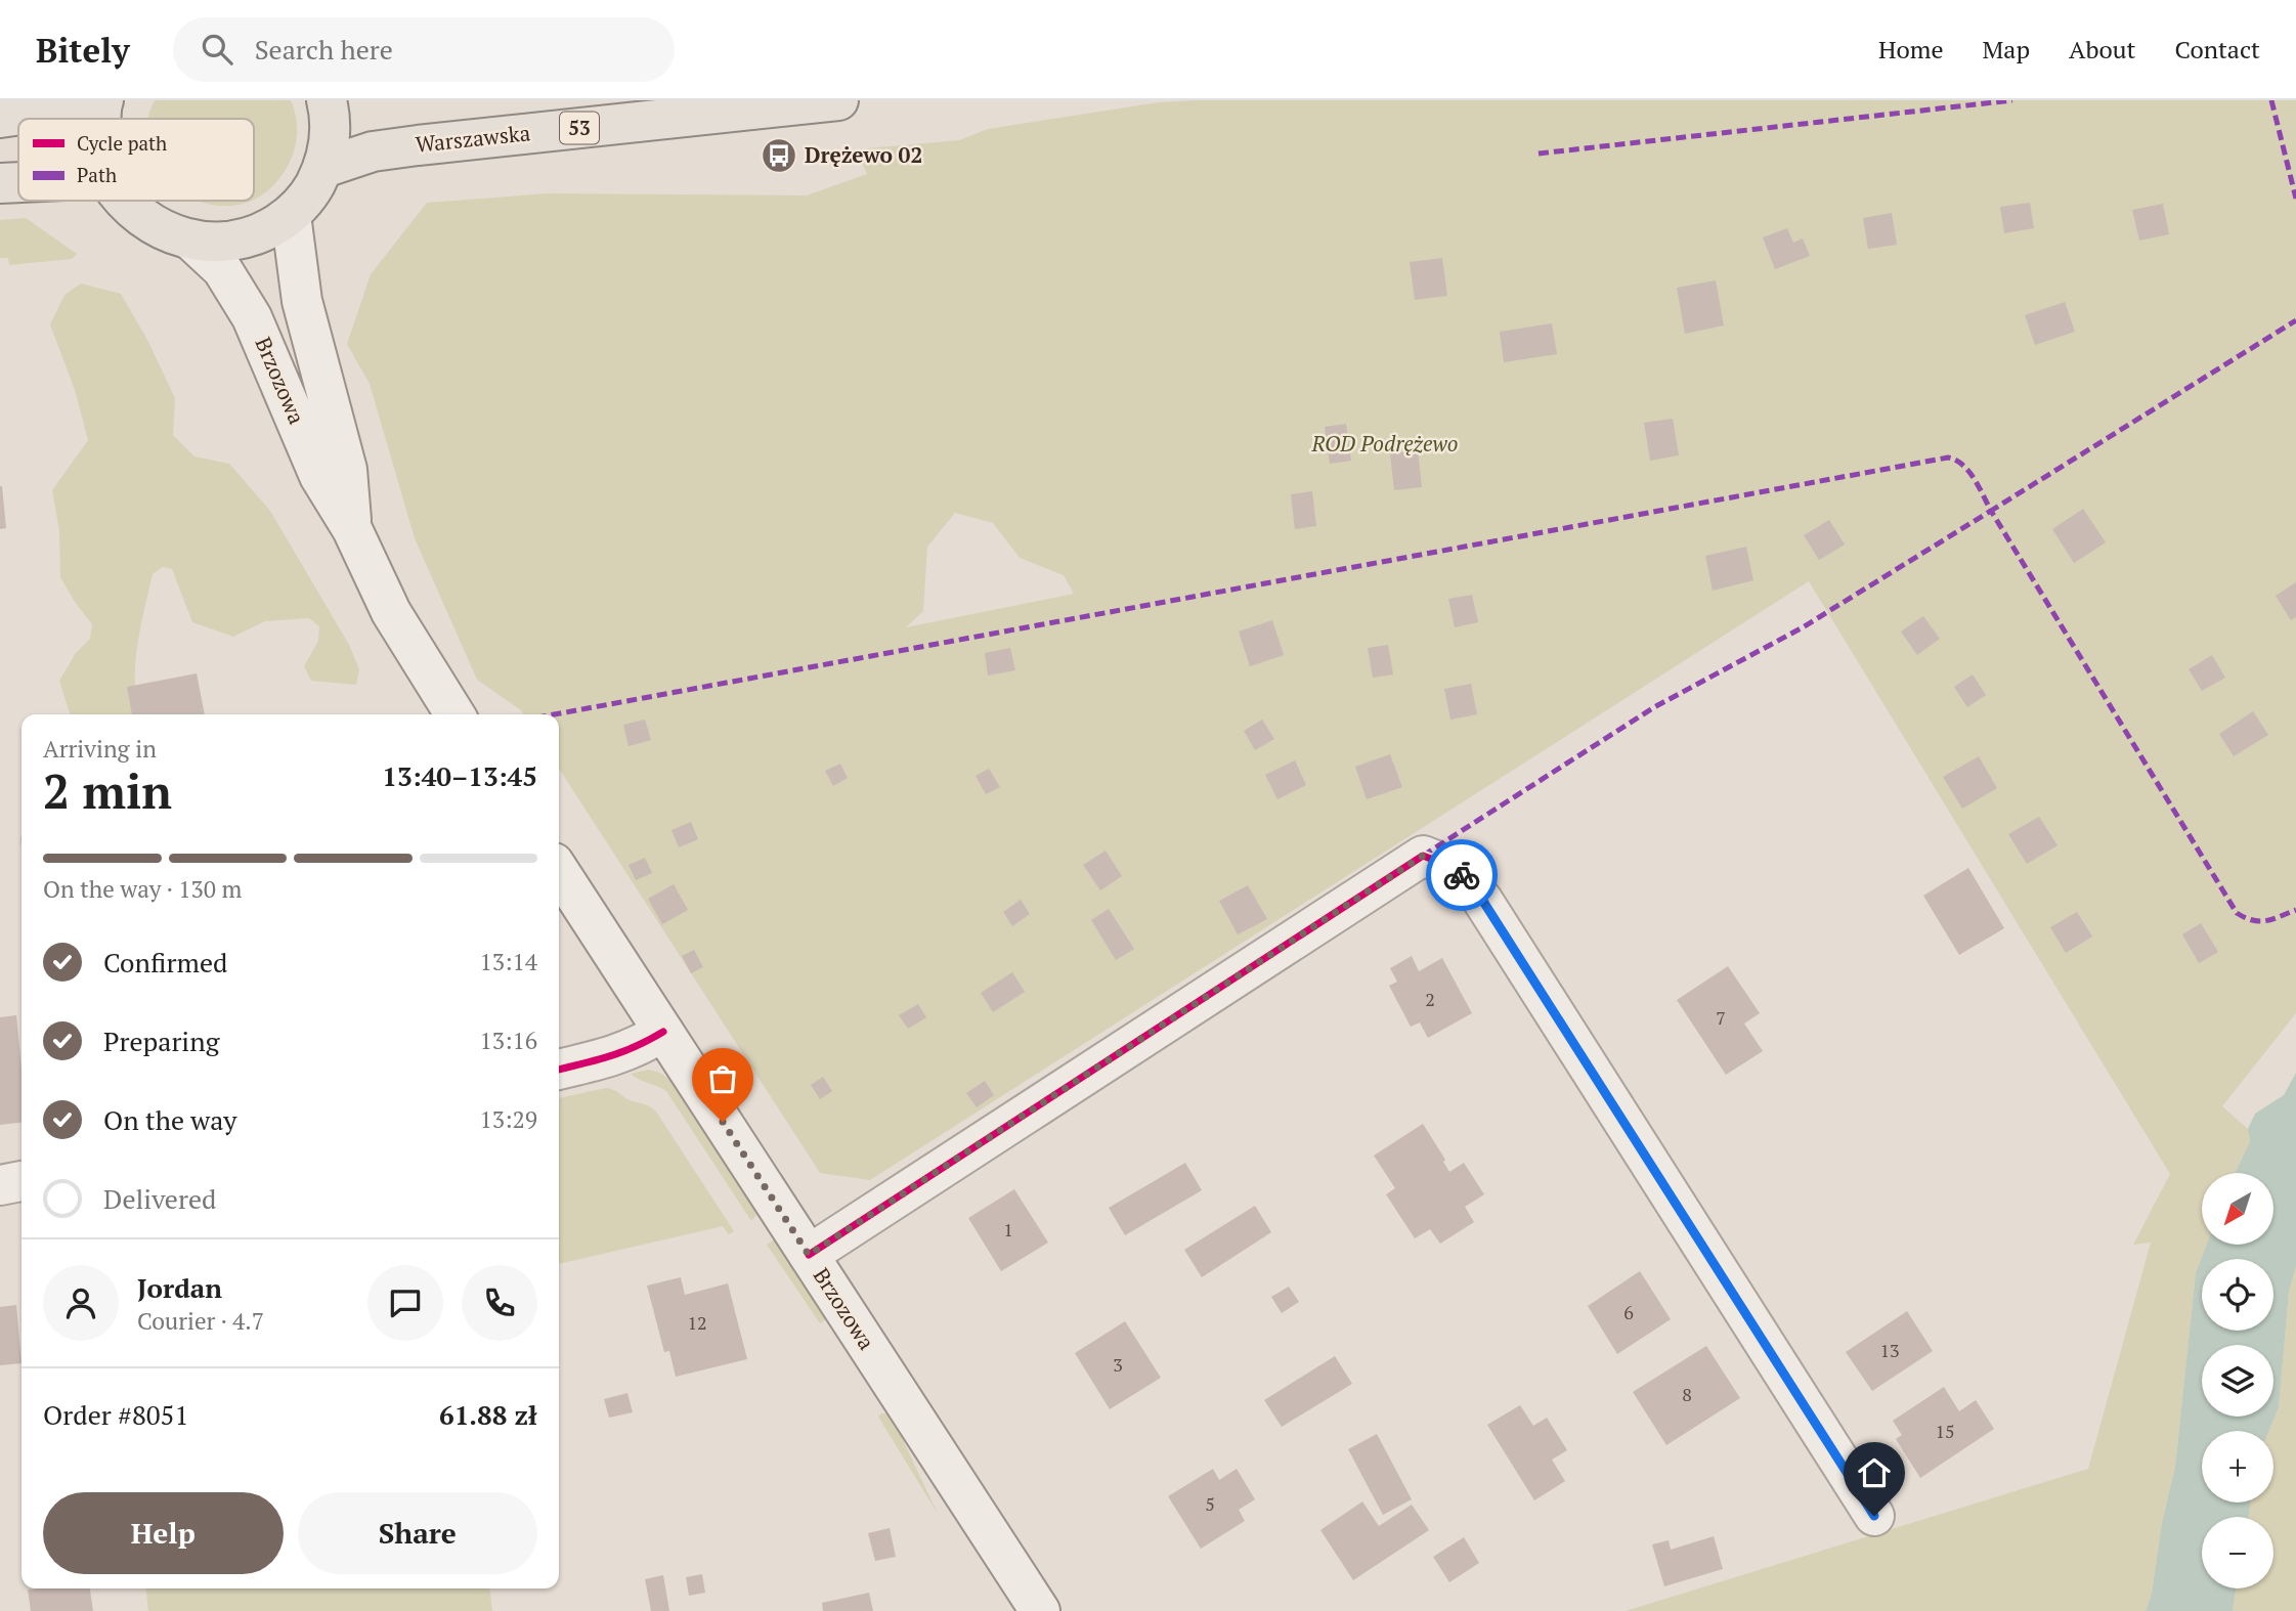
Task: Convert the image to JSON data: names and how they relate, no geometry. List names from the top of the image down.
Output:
{
  "streets": {
    "main road": ["53", "Warszawska", "Brzozowa"]
  },
  "parks": ["ROD Podrężewo"],
  "places": {
    "bus stop": ["Drężewo 02"]
  },
  "house_numbers": [
    "2",
    "7",
    "1",
    "6",
    "12",
    "13",
    "3",
    "8",
    "15",
    "5"
  ],
  "legend": ["Cycle path", "Path"],
  "north": "bottom left",
  "page": {
    "header": "Bitely",
    "search": "Search here",
    "nav": [
      "Home",
      "Map",
      "About",
      "Contact"
    ],
    "heading": ["2 min", "Arriving in", "13:40–13:45"],
    "panel": [
      "Jordan",
      "Courier · 4.7",
      "Order #8051",
      "61.88 zł"
    ],
    "bar": "On the way · 130 m",
    "list": [
      ["Confirmed", "13:14"],
      ["Preparing", "13:16"],
      ["On the way", "13:29"],
      "Delivered"
    ],
    "map_buttons": ["+", "−"],
    "buttons": ["Help", "Share"]
  }
}
